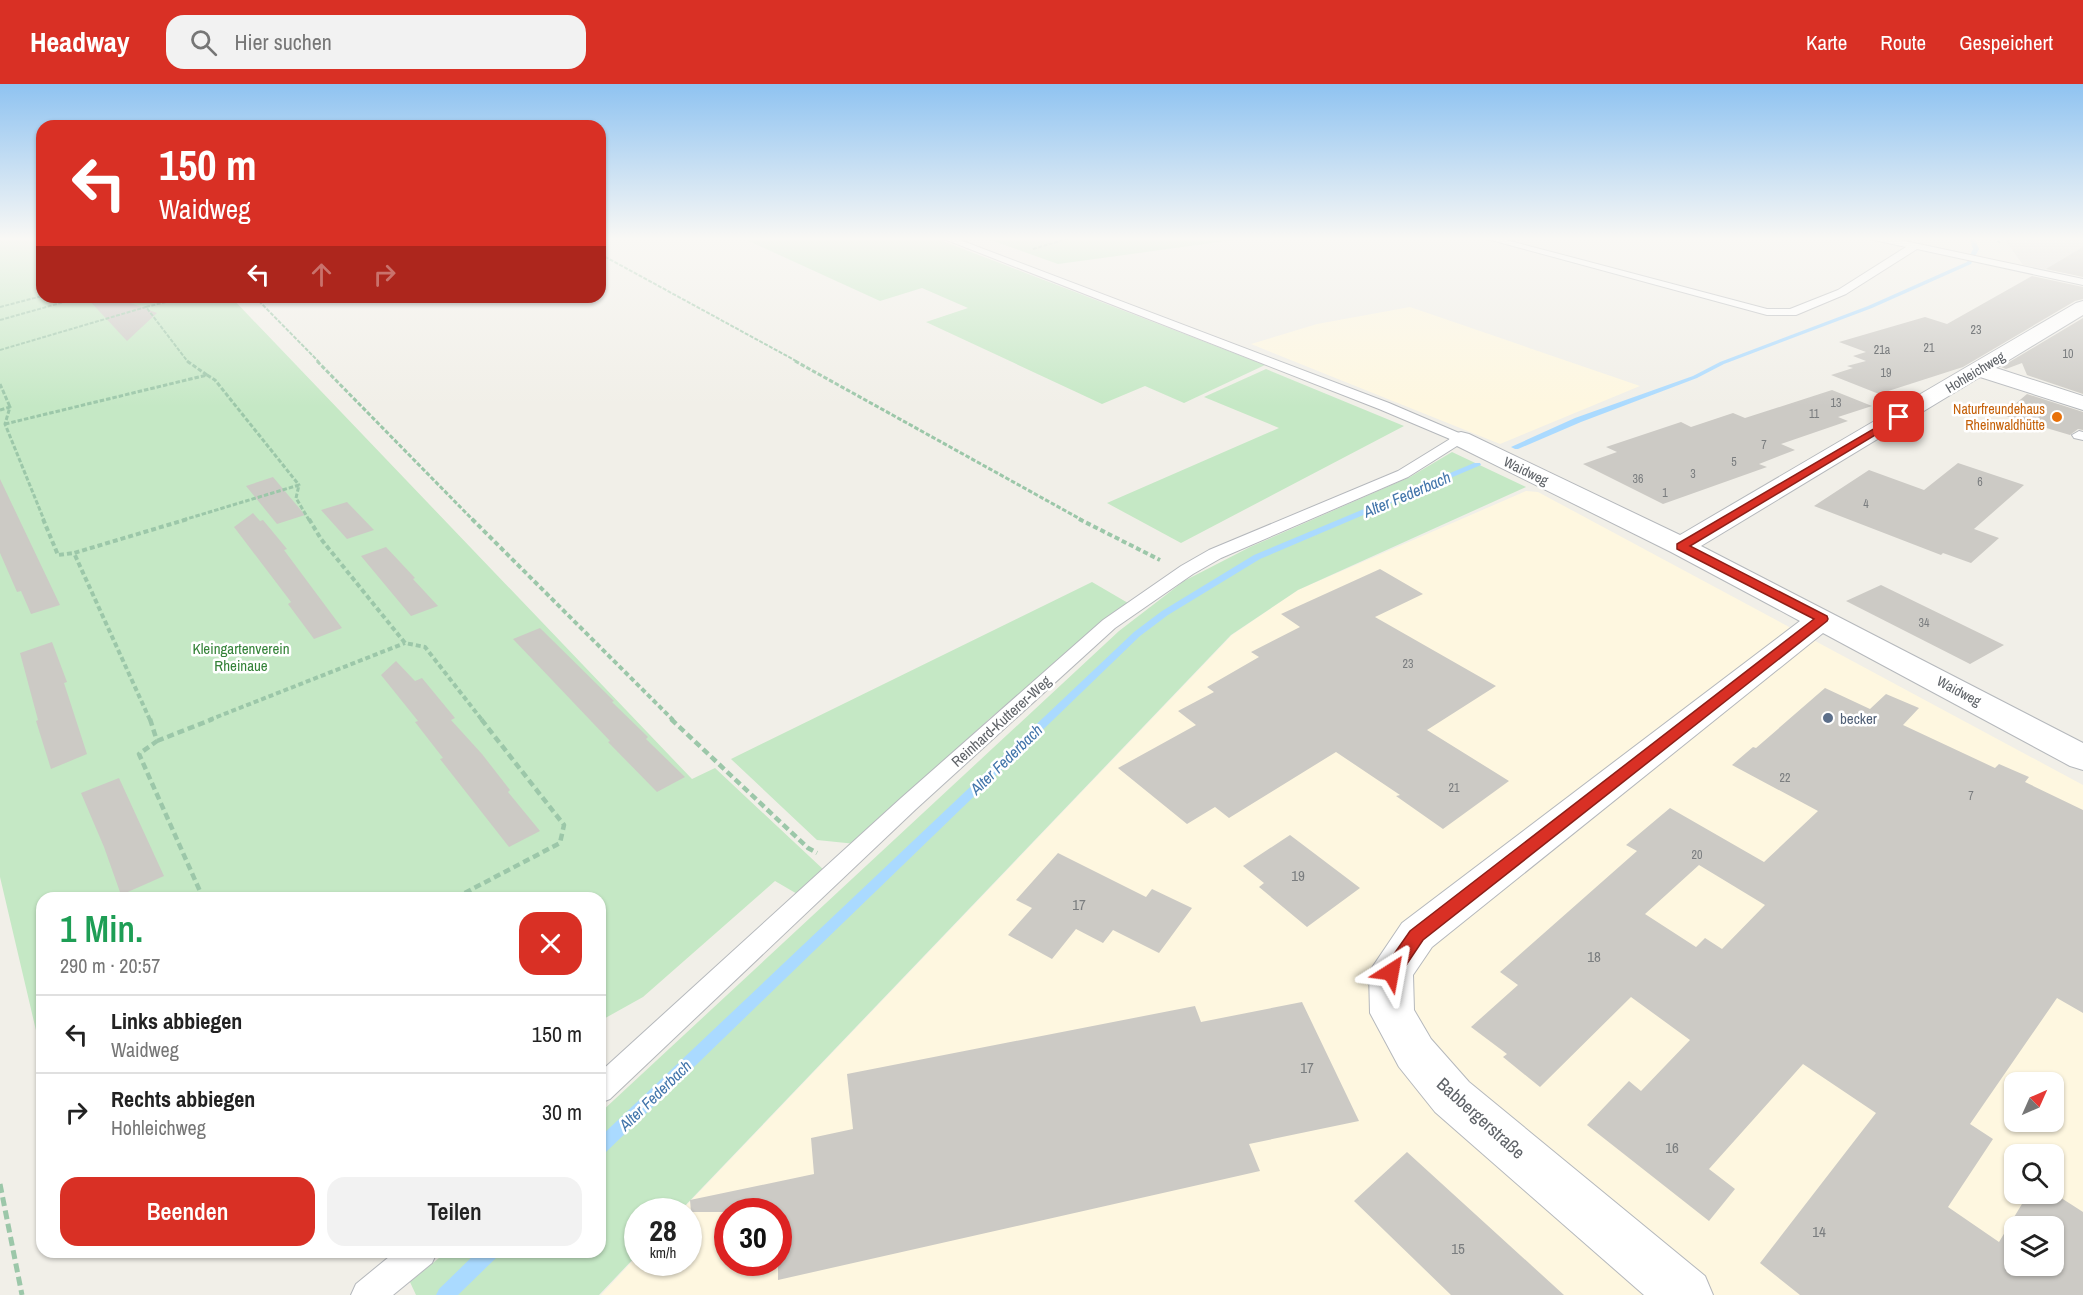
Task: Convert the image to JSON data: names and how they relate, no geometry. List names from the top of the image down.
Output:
{
  "streets": {
    "street": ["Hohleichweg", "Waidweg", "Babbergerstraße"],
    "lane": ["Reinhard-Kutterer-Weg"]
  },
  "crossings": [
    ["Hohleichweg", "Waidweg"],
    ["Waidweg", "Reinhard-Kutterer-Weg"],
    ["Waidweg", "Babbergerstraße"]
  ],
  "water": ["Alter Federbach"],
  "parks": ["Kleingartenverein Rheinaue"],
  "places": ["Naturfreundehaus Rheinwaldhütte", "becker"],
  "house_numbers": [
    "23",
    "21",
    "21a",
    "10",
    "19",
    "13",
    "11",
    "7",
    "5",
    "3",
    "36",
    "6",
    "1",
    "4",
    "34",
    "23",
    "22",
    "21",
    "7",
    "20",
    "19",
    "17",
    "18",
    "17",
    "16",
    "14",
    "15"
  ],
  "north": "top right",
  "page": {
    "header": "Headway",
    "search": "Hier suchen",
    "nav": ["Karte", "Route", "Gespeichert"],
    "turn": ["150 m", "Waidweg"],
    "heading": ["1 Min.", "290 m · 20:57"],
    "list": [
      {
        "name": "Links abbiegen",
        "note": "Waidweg",
        "value": "150 m"
      },
      {
        "name": "Rechts abbiegen",
        "note": "Hohleichweg",
        "value": "30 m"
      }
    ],
    "buttons": ["Beenden", "Teilen"],
    "speed": "28 km/h",
    "limit": "30"
  }
}
